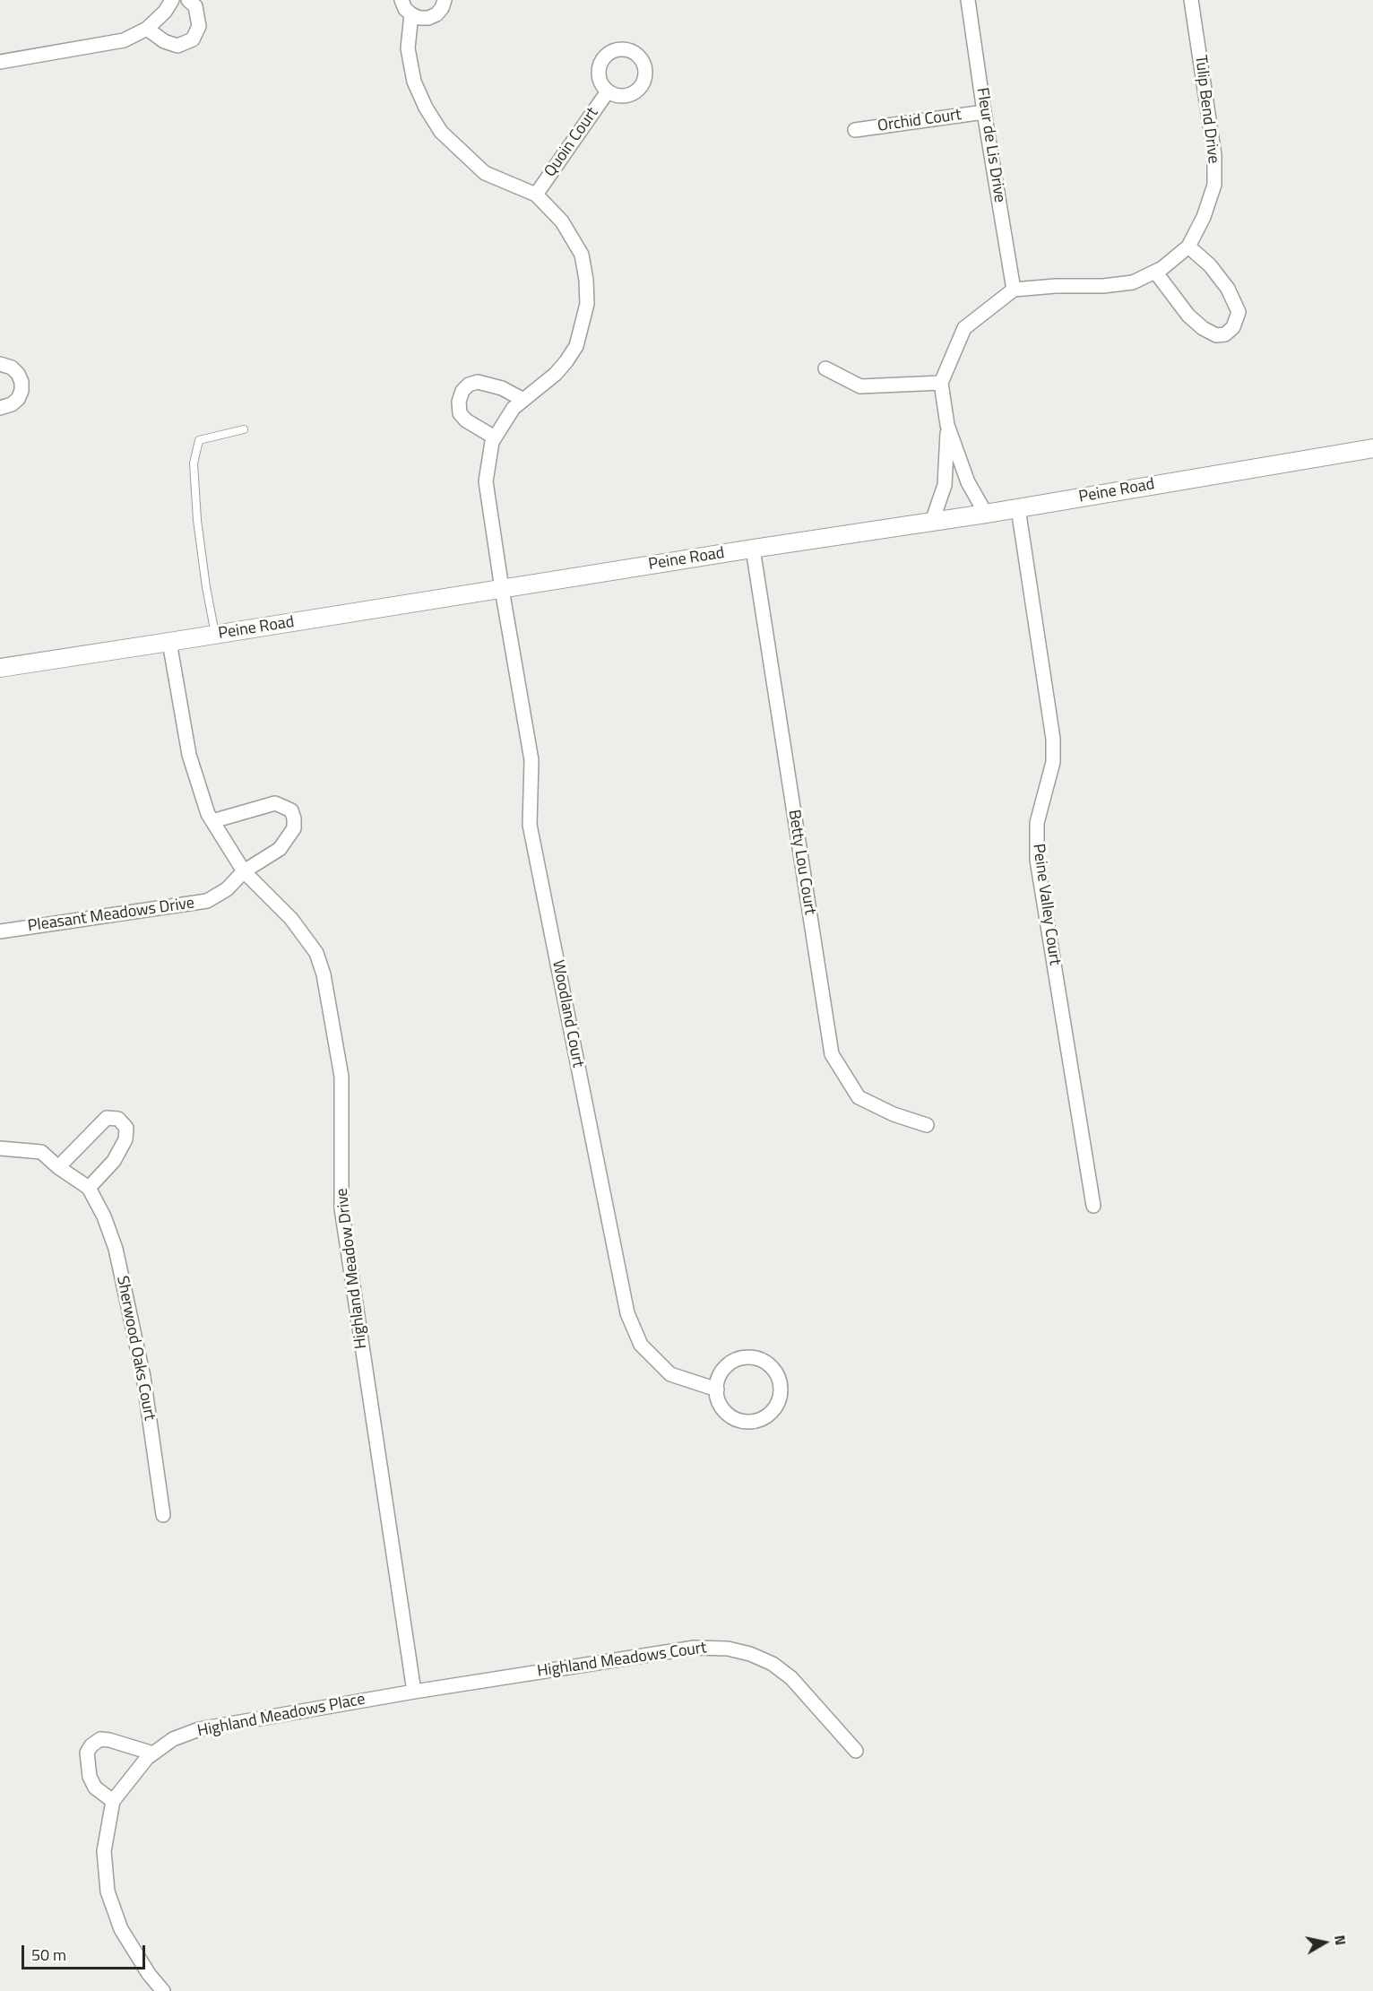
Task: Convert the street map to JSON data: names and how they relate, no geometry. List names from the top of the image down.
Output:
{
  "streets": {
    "street": [
      "Tulip Bend Drive",
      "Orchid Court",
      "Quoin Court",
      "Fleur de Lis Drive",
      "Peine Road",
      "Betty Lou Court",
      "Peine Valley Court",
      "Pleasant Meadows Drive",
      "Woodland Court",
      "Highland Meadow Drive",
      "Sherwood Oaks Court",
      "Highland Meadows Court",
      "Highland Meadows Place"
    ]
  },
  "crossings": [
    ["Tulip Bend Drive", "Fleur de Lis Drive"],
    ["Orchid Court", "Fleur de Lis Drive"],
    ["Quoin Court", "Woodland Court"],
    ["Peine Road", "Betty Lou Court"],
    ["Peine Road", "Peine Valley Court"],
    ["Peine Road", "Woodland Court"],
    ["Peine Road", "Highland Meadow Drive"],
    ["Pleasant Meadows Drive", "Highland Meadow Drive"],
    ["Highland Meadow Drive", "Highland Meadows Court"],
    ["Highland Meadow Drive", "Highland Meadows Place"],
    ["Highland Meadows Court", "Highland Meadows Place"]
  ],
  "scale_bar": "50 m",
  "north": "right"
}
